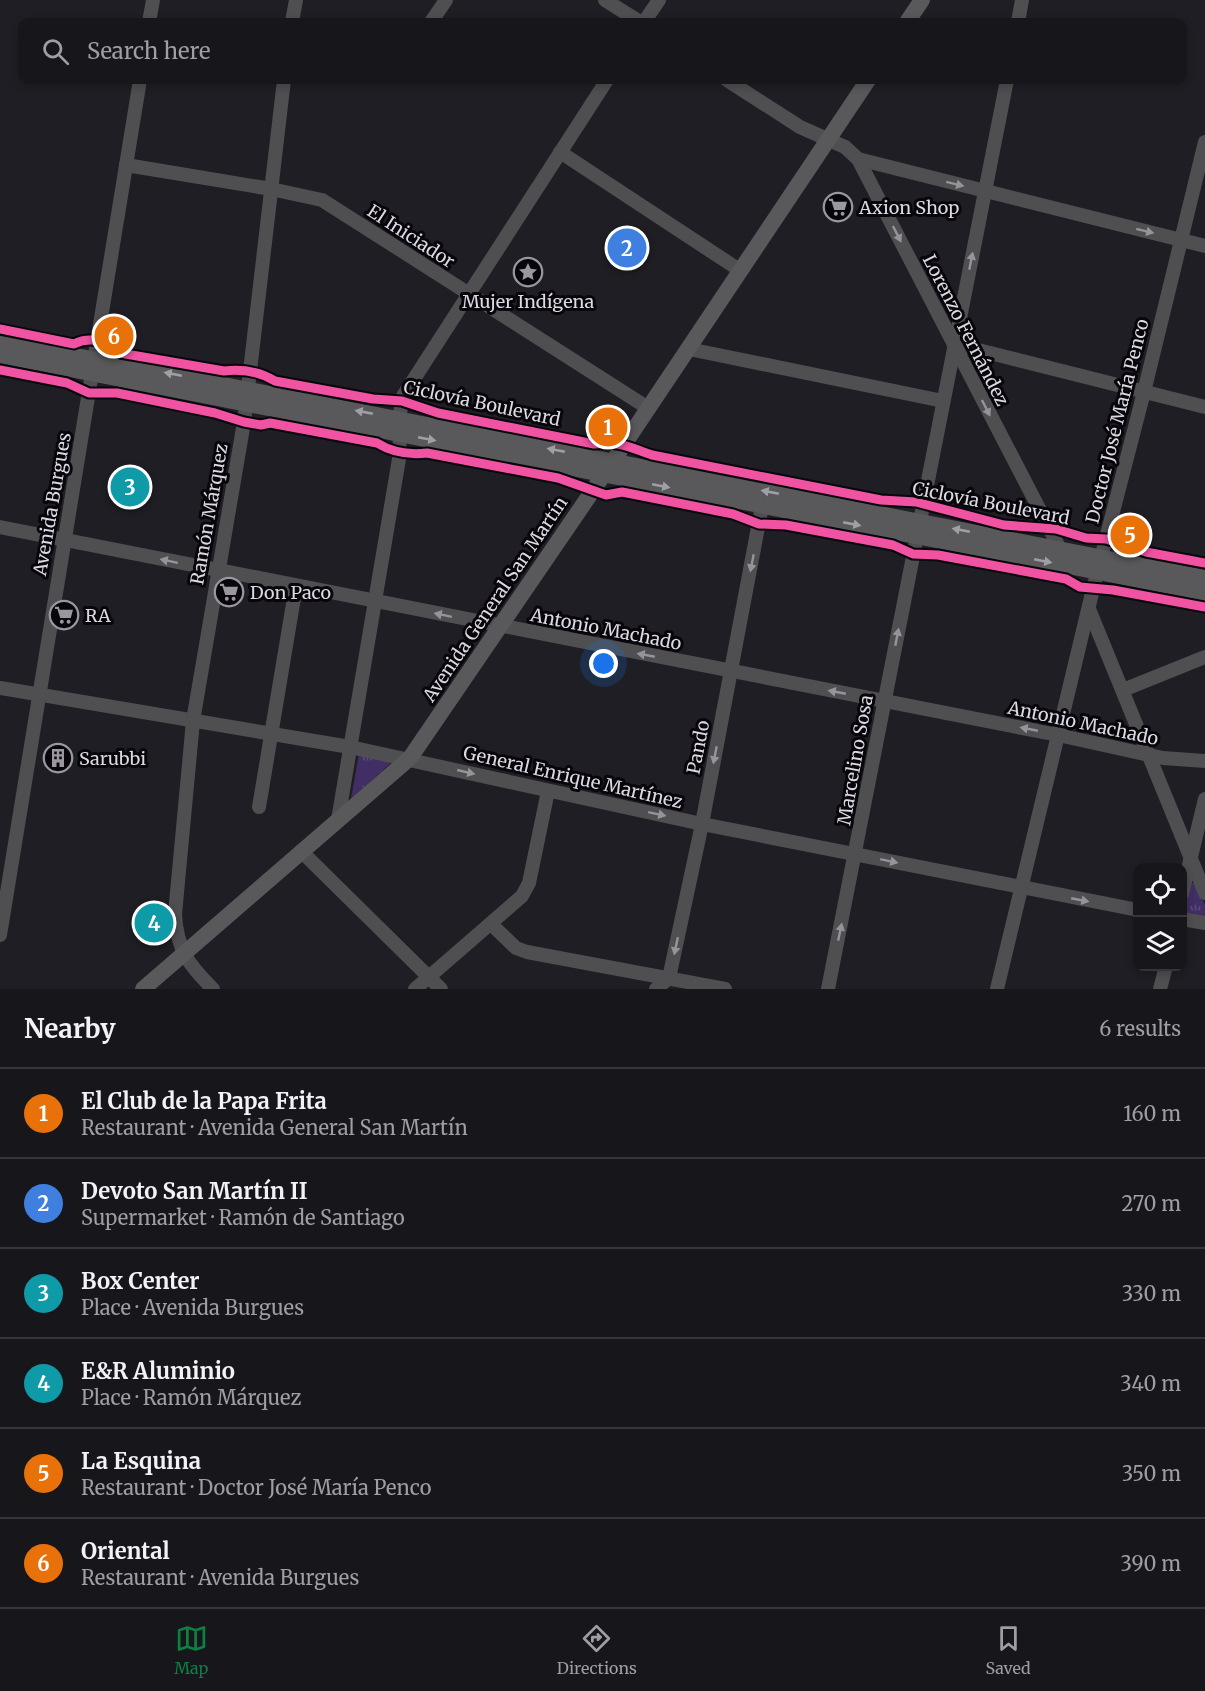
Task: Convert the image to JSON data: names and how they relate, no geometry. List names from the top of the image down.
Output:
{
  "streets": {
    "main road": ["Avenida General San Martín"],
    "street": [
      "El Iniciador",
      "Lorenzo Fernández",
      "Doctor José María Penco",
      "Avenida Burgues",
      "Ramón Márquez",
      "Antonio Machado",
      "Pando",
      "Marcelino Sosa",
      "General Enrique Martínez"
    ],
    "cycle path": ["Ciclovía Boulevard"]
  },
  "crossings": [
    ["El Iniciador", "Avenida Burgues"],
    ["El Iniciador", "Ramón Márquez"],
    ["El Iniciador", "Avenida General San Martín"],
    ["Lorenzo Fernández", "Avenida General San Martín"],
    ["Lorenzo Fernández", "Marcelino Sosa"],
    ["Doctor José María Penco", "Antonio Machado"],
    ["Doctor José María Penco", "General Enrique Martínez"],
    ["Avenida Burgues", "Antonio Machado"],
    ["Avenida Burgues", "General Enrique Martínez"],
    ["Ramón Márquez", "Avenida General San Martín"],
    ["Ramón Márquez", "Antonio Machado"],
    ["Ramón Márquez", "General Enrique Martínez"],
    ["Avenida General San Martín", "Antonio Machado"],
    ["Avenida General San Martín", "General Enrique Martínez"],
    ["Antonio Machado", "Pando"],
    ["Antonio Machado", "Marcelino Sosa"],
    ["Pando", "General Enrique Martínez"],
    ["Marcelino Sosa", "General Enrique Martínez"]
  ],
  "one_way": [
    "Lorenzo Fernández",
    "Antonio Machado",
    "Pando",
    "Marcelino Sosa",
    "General Enrique Martínez"
  ],
  "places": {
    "supermarket": ["Axion Shop", "Don Paco", "RA"],
    "place": ["Mujer Indígena"],
    "building": ["Sarubbi"]
  },
  "page": {
    "search": "Search here",
    "pins": [
      "2",
      "6",
      "1",
      "3",
      "5",
      "4"
    ],
    "heading": ["Nearby", "6 results"],
    "list": [
      {
        "mark": "1",
        "name": "El Club de la Papa Frita",
        "note": "Restaurant · Avenida General San Martín",
        "value": "160 m"
      },
      {
        "mark": "2",
        "name": "Devoto San Martín II",
        "note": "Supermarket · Ramón de Santiago",
        "value": "270 m"
      },
      {
        "mark": "3",
        "name": "Box Center",
        "note": "Place · Avenida Burgues",
        "value": "330 m"
      },
      {
        "mark": "4",
        "name": "E&R Aluminio",
        "note": "Place · Ramón Márquez",
        "value": "340 m"
      },
      {
        "mark": "5",
        "name": "La Esquina",
        "note": "Restaurant · Doctor José María Penco",
        "value": "350 m"
      },
      {
        "mark": "6",
        "name": "Oriental",
        "note": "Restaurant · Avenida Burgues",
        "value": "390 m"
      }
    ],
    "nav": ["Map", "Directions", "Saved"]
  }
}
